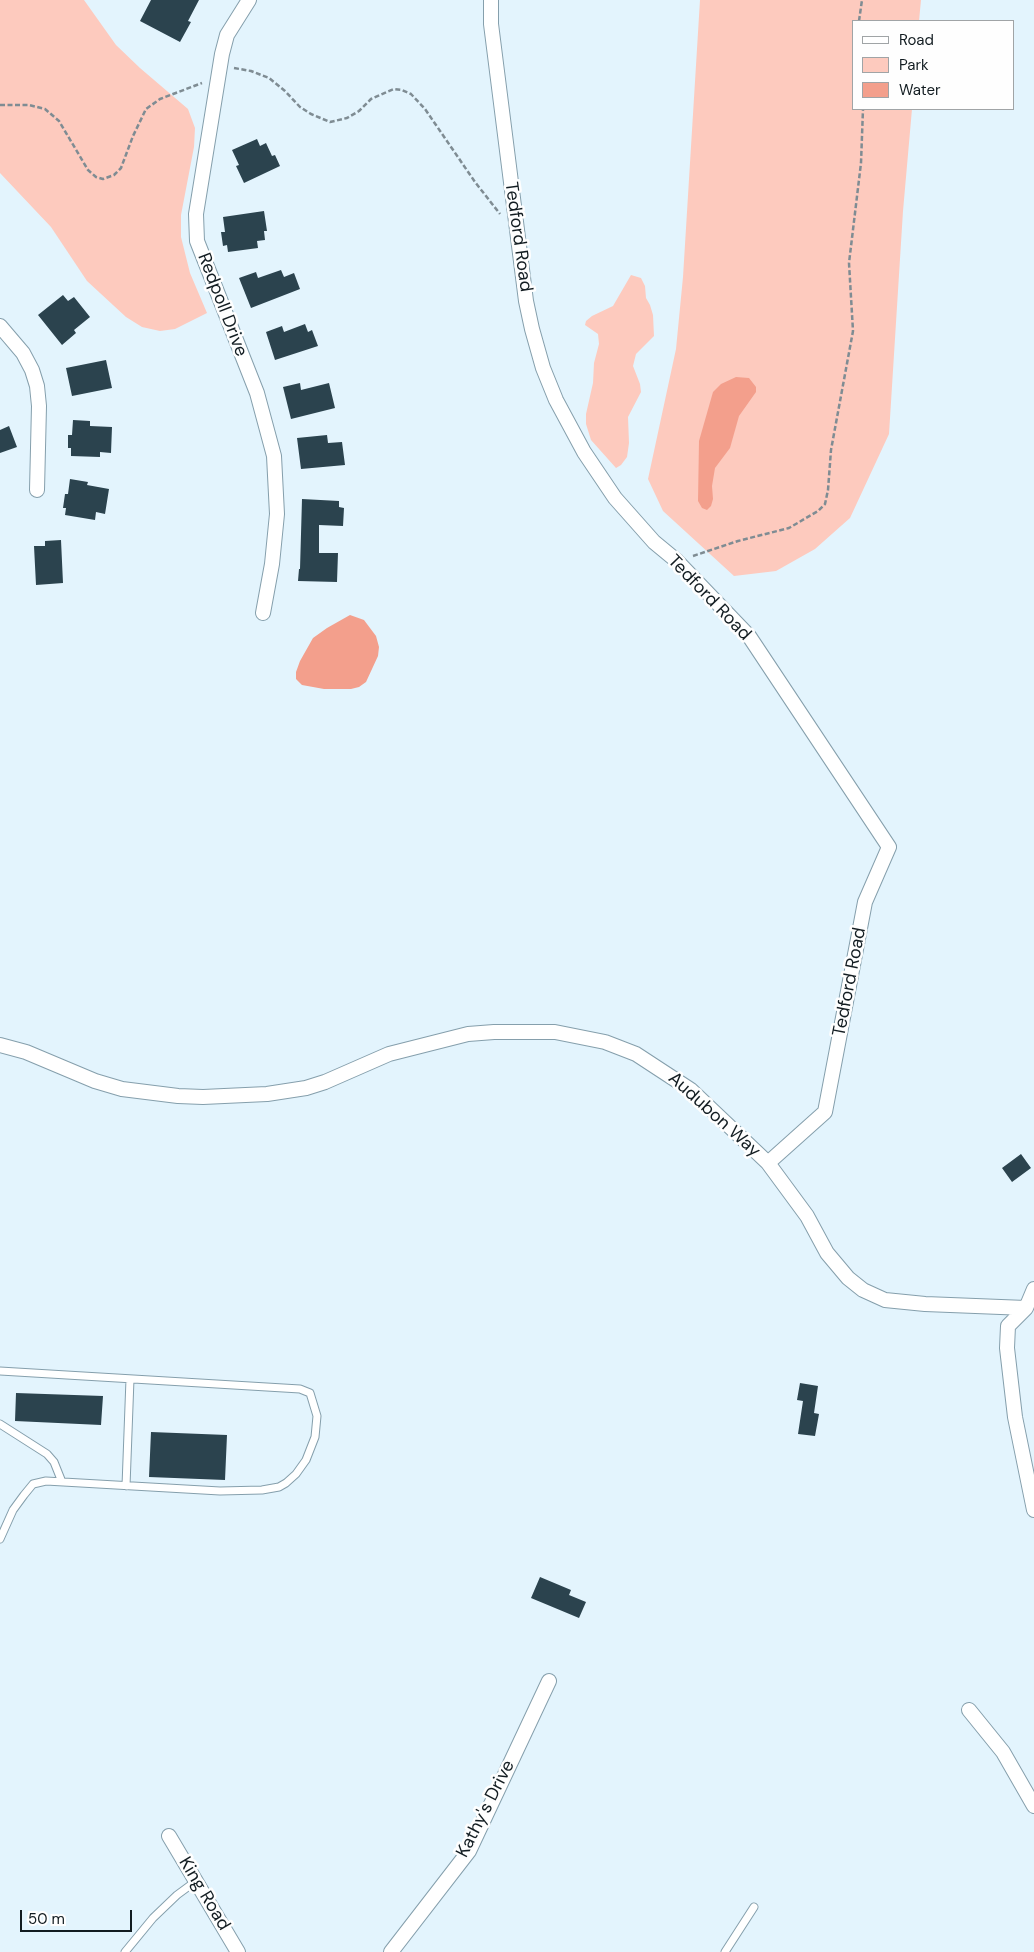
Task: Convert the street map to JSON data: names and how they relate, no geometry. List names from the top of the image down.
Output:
{
  "streets": {
    "street": [
      "Tedford Road",
      "Redpoll Drive",
      "Audubon Way",
      "Kathy's Drive",
      "King Road"
    ]
  },
  "crossings": [
    ["Tedford Road", "Audubon Way"]
  ],
  "legend": ["Road", "Park", "Water"],
  "scale_bar": "50 m"
}
